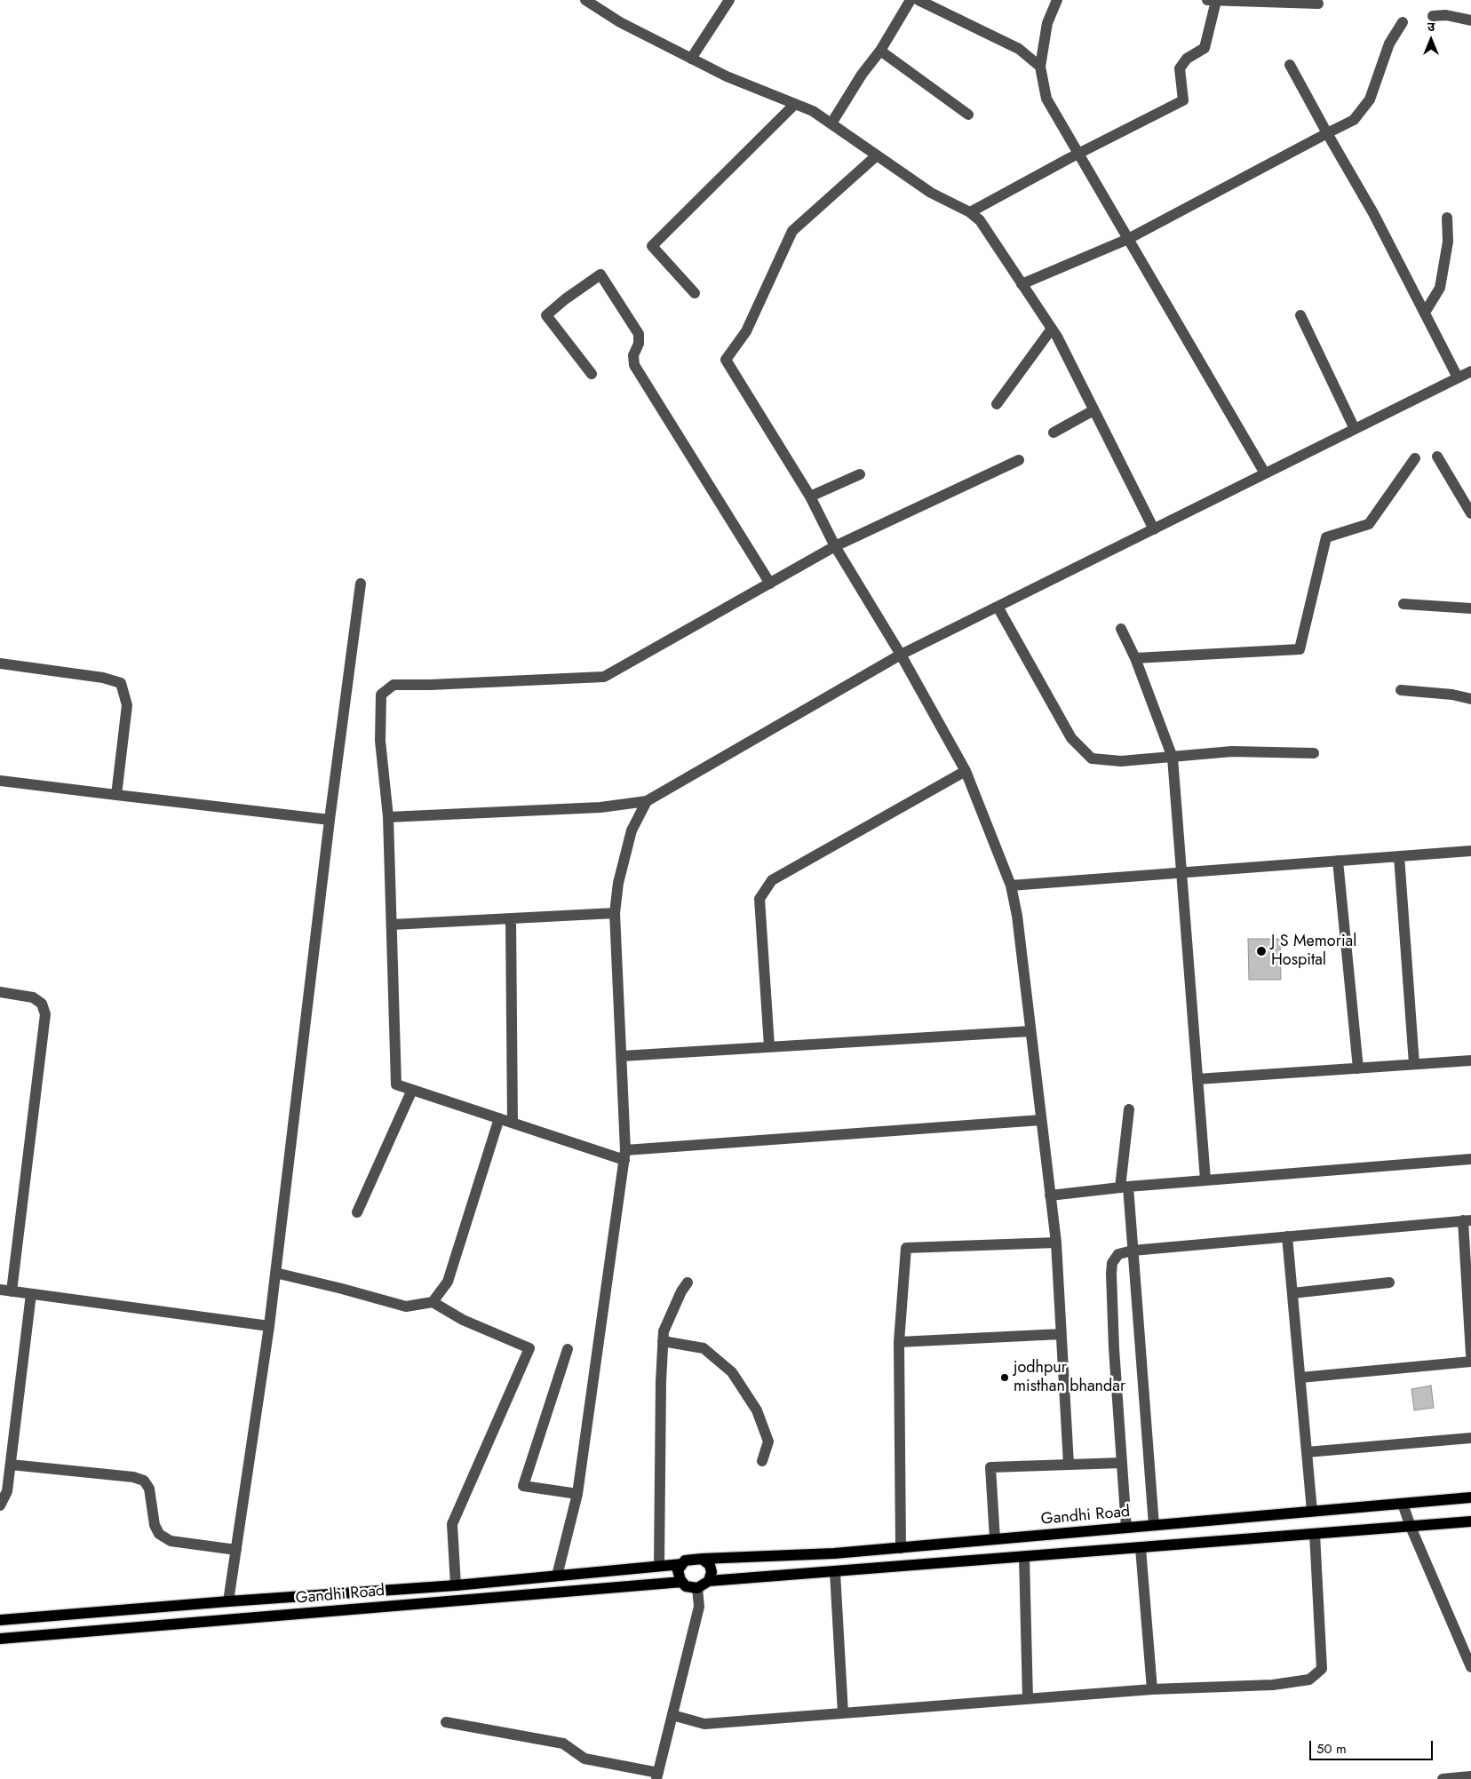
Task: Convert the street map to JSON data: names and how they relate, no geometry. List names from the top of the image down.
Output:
{
  "streets": {
    "main road": ["Gandhi Road"]
  },
  "places": ["J S Memorial Hospital", "jodhpur misthan bhandar"],
  "scale_bar": "50 m",
  "north": "top"
}
